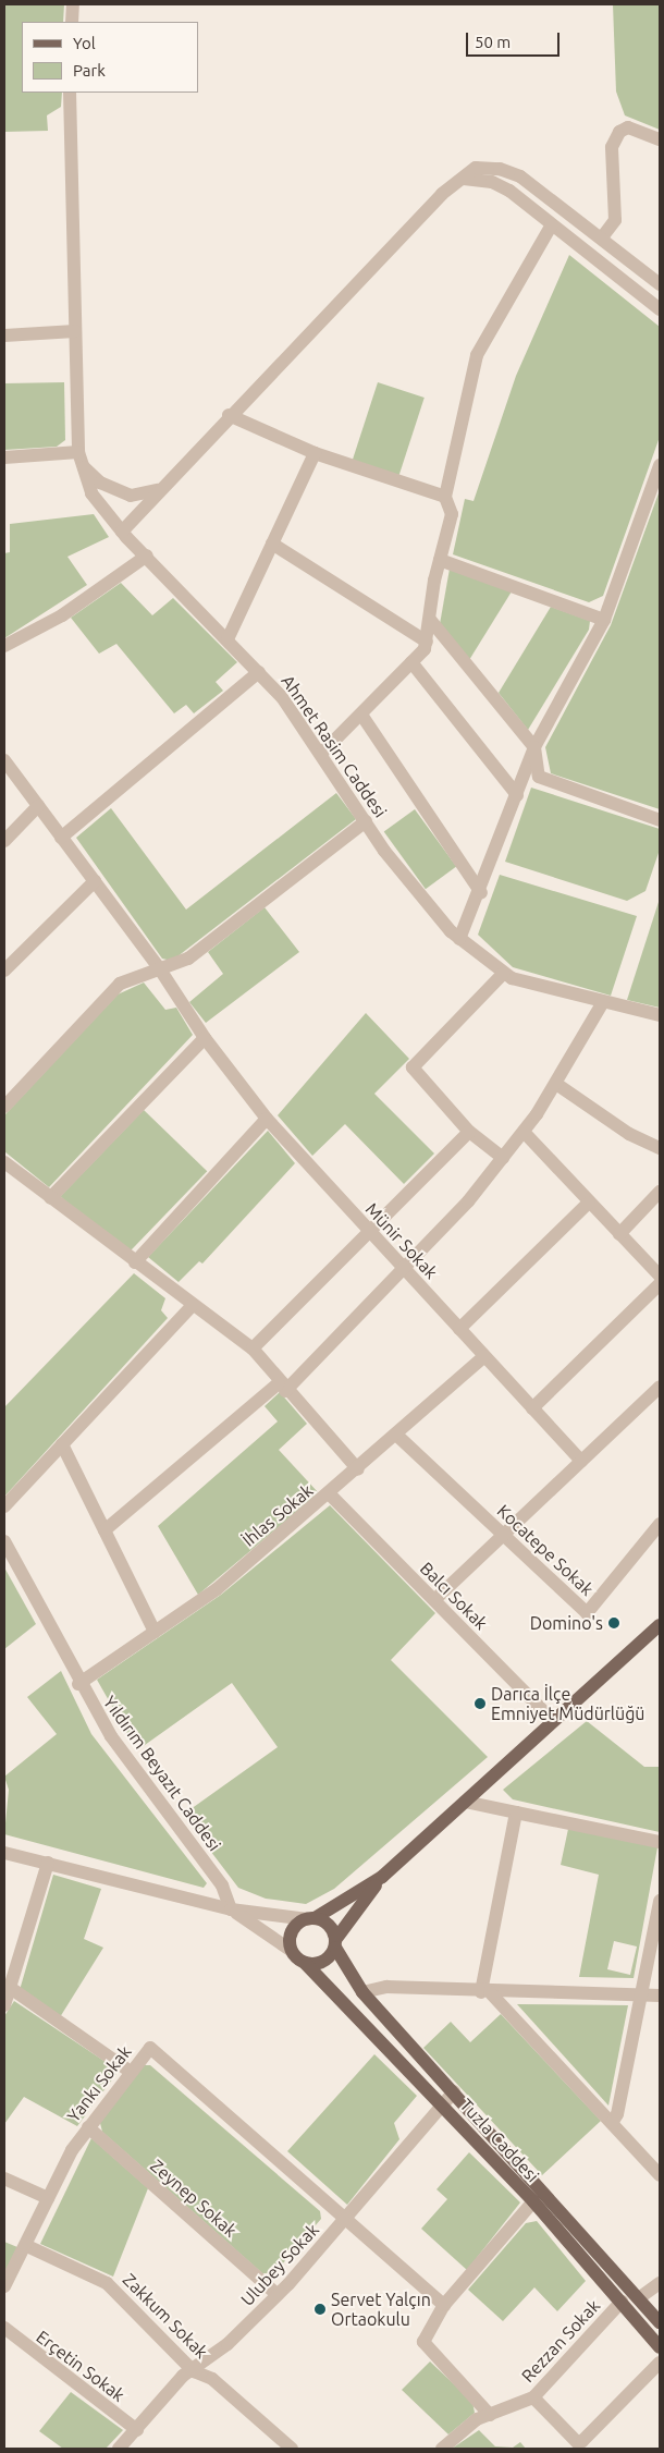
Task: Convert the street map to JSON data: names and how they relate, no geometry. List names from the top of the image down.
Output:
{
  "streets": {
    "main road": ["Tuzla Caddesi"],
    "street": [
      "Ahmet Rasim Caddesi",
      "Münir Sokak",
      "İhlas Sokak",
      "Kocatepe Sokak",
      "Balcı Sokak",
      "Yıldırım Beyazıt Caddesi",
      "Yankı Sokak",
      "Zeynep Sokak",
      "Ulubey Sokak",
      "Zakkum Sokak",
      "Rezzan Sokak",
      "Erçetin Sokak"
    ]
  },
  "crossings": [
    ["Münir Sokak", "İhlas Sokak"],
    ["İhlas Sokak", "Kocatepe Sokak"],
    ["İhlas Sokak", "Balcı Sokak"],
    ["İhlas Sokak", "Yıldırım Beyazıt Caddesi"],
    ["Yankı Sokak", "Zeynep Sokak"],
    ["Yankı Sokak", "Ulubey Sokak"],
    ["Yankı Sokak", "Zakkum Sokak"],
    ["Tuzla Caddesi", "Ulubey Sokak"],
    ["Tuzla Caddesi", "Rezzan Sokak"],
    ["Zeynep Sokak", "Ulubey Sokak"],
    ["Ulubey Sokak", "Zakkum Sokak"],
    ["Ulubey Sokak", "Erçetin Sokak"]
  ],
  "places": ["Domino's", "Darıca İlçe Emniyet Müdürlüğü", "Servet Yalçın Ortaokulu"],
  "legend": ["Yol", "Park"],
  "scale_bar": "50 m"
}
